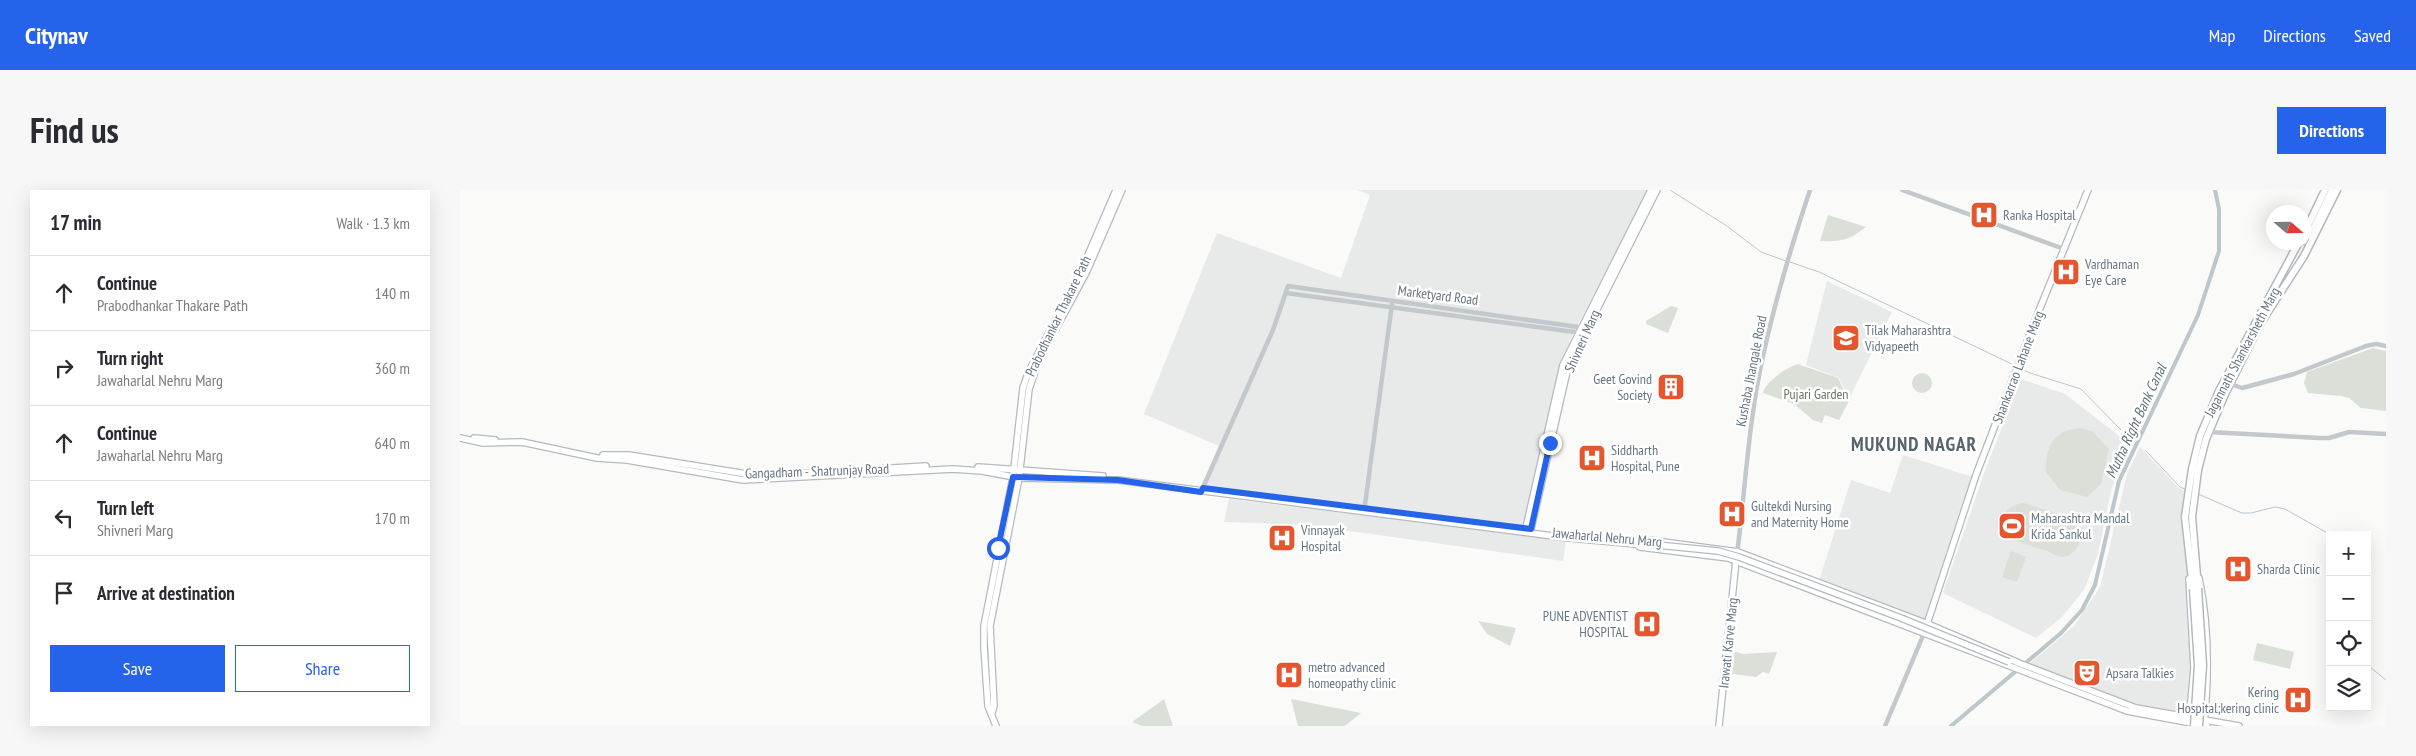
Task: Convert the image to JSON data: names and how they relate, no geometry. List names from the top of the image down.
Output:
{
  "streets": {
    "highway": ["Jagannath Shankarsheth Marg"],
    "main road": [
      "Prabodhankar Thakare Path",
      "Shivneri Marg",
      "Shankarrao Lahane Marg",
      "Gangadham - Shatrunjay Road",
      "Jawaharlal Nehru Marg",
      "Irawati Karve Marg"
    ],
    "street": ["Marketyard Road", "Kushaba Jhangale Road"]
  },
  "crossings": [
    ["Marketyard Road", "Shivneri Marg"],
    ["Prabodhankar Thakare Path", "Jawaharlal Nehru Marg"],
    ["Shivneri Marg", "Jawaharlal Nehru Marg"],
    ["Shankarrao Lahane Marg", "Jawaharlal Nehru Marg"],
    ["Kushaba Jhangale Road", "Jawaharlal Nehru Marg"],
    ["Kushaba Jhangale Road", "Irawati Karve Marg"],
    ["Gangadham - Shatrunjay Road", "Jawaharlal Nehru Marg"],
    ["Jawaharlal Nehru Marg", "Irawati Karve Marg"]
  ],
  "districts": ["MUKUND NAGAR"],
  "water": ["Mutha Right Bank Canal"],
  "parks": ["Pujari Garden"],
  "places": {
    "hospital": [
      "Ranka Hospital",
      "Vardhaman Eye Care",
      "Siddharth Hospital, Pune",
      "Gultekdi Nursing and Maternity Home",
      "Vinnayak Hospital",
      "Sharda Clinic",
      "PUNE ADVENTIST HOSPITAL",
      "metro advanced homeopathy clinic",
      "Kering Hospital;kering clinic"
    ],
    "school or university": ["Tilak Maharashtra Vidyapeeth"],
    "building": ["Geet Govind Society"],
    "sports": ["Maharashtra Mandal Krida Sankul"],
    "theatre": ["Apsara Talkies"]
  },
  "north": "right",
  "page": {
    "header": "Citynav",
    "nav": ["Map", "Directions", "Saved"],
    "title": "Find us",
    "buttons": [
      "Directions",
      ["Save", "Share"]
    ],
    "heading": ["17 min", "Walk · 1.3 km"],
    "list": [
      ["Continue", "Prabodhankar Thakare Path", "140 m"],
      ["Turn right", "Jawaharlal Nehru Marg", "360 m"],
      ["Continue", "Jawaharlal Nehru Marg", "640 m"],
      ["Turn left", "Shivneri Marg", "170 m"],
      "Arrive at destination"
    ],
    "map_buttons": ["+", "−"]
  }
}
